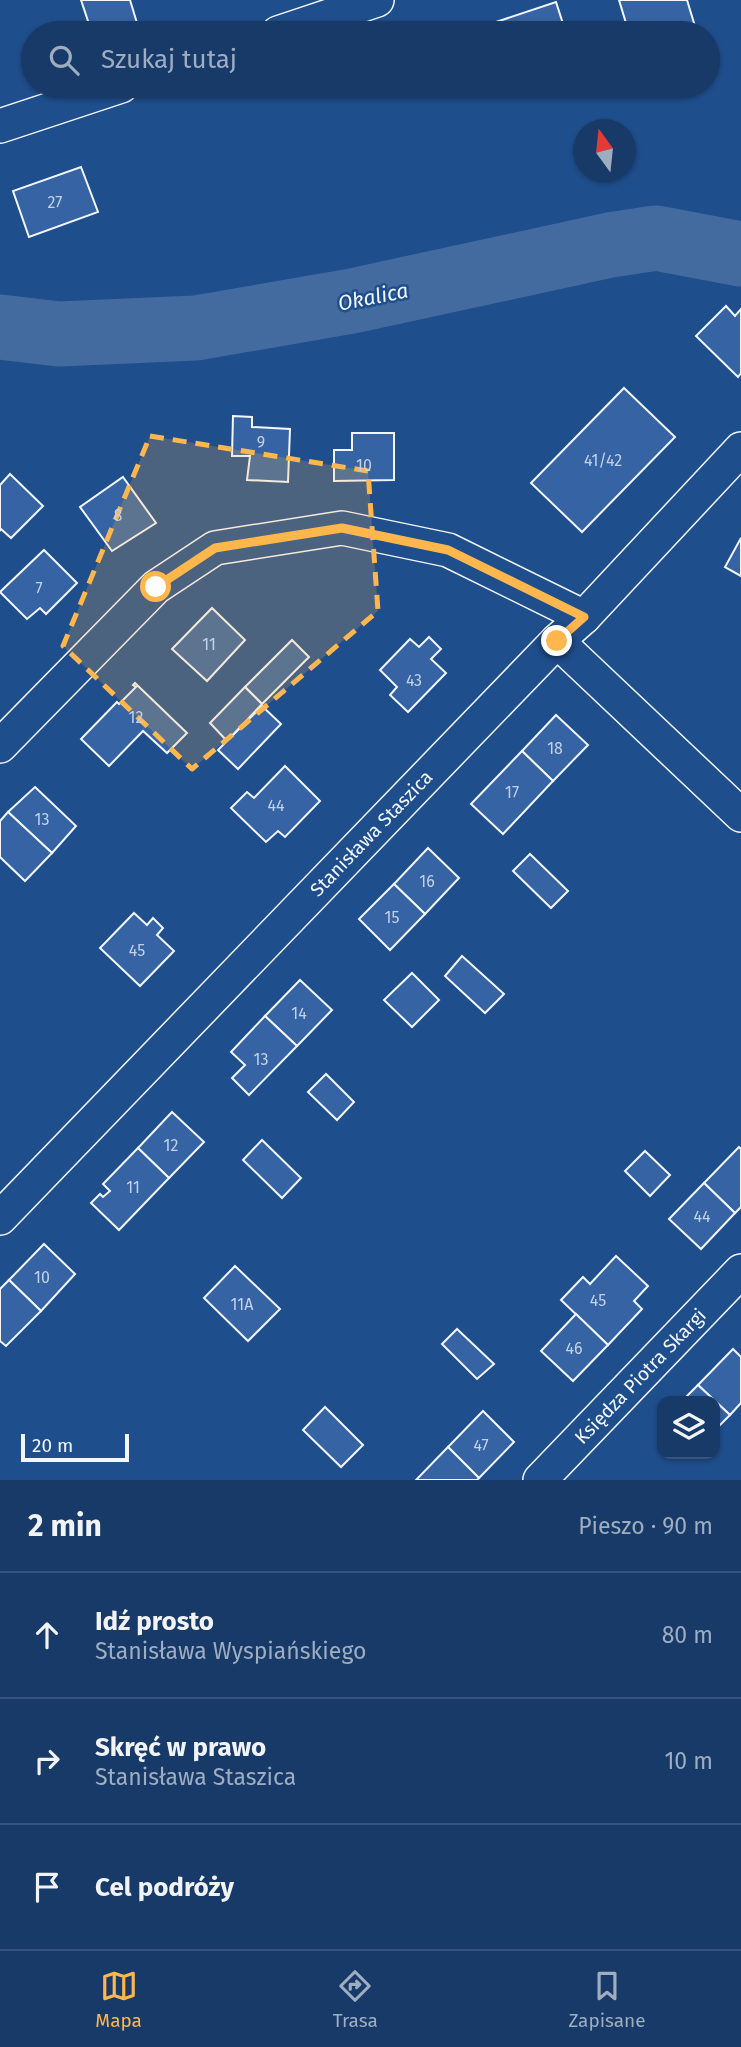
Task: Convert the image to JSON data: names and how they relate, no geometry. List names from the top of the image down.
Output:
{
  "streets": {
    "street": ["Stanisława Staszica", "Księdza Piotra Skargi"]
  },
  "water": ["Okalica"],
  "house_numbers": [
    "27",
    "9",
    "41/42",
    "10",
    "8",
    "7",
    "11",
    "43",
    "12",
    "18",
    "17",
    "44",
    "13",
    "16",
    "15",
    "45",
    "14",
    "13",
    "12",
    "11",
    "44",
    "10",
    "45",
    "11A",
    "46",
    "47"
  ],
  "scale_bar": "20 m",
  "north": "top",
  "page": {
    "search": "Szukaj tutaj",
    "scale": "20 m",
    "heading": ["2 min", "Pieszo · 90 m"],
    "list": [
      ["Idź prosto", "Stanisława Wyspiańskiego", "80 m"],
      ["Skręć w prawo", "Stanisława Staszica", "10 m"],
      "Cel podróży"
    ],
    "nav": ["Mapa", "Trasa", "Zapisane"]
  }
}
